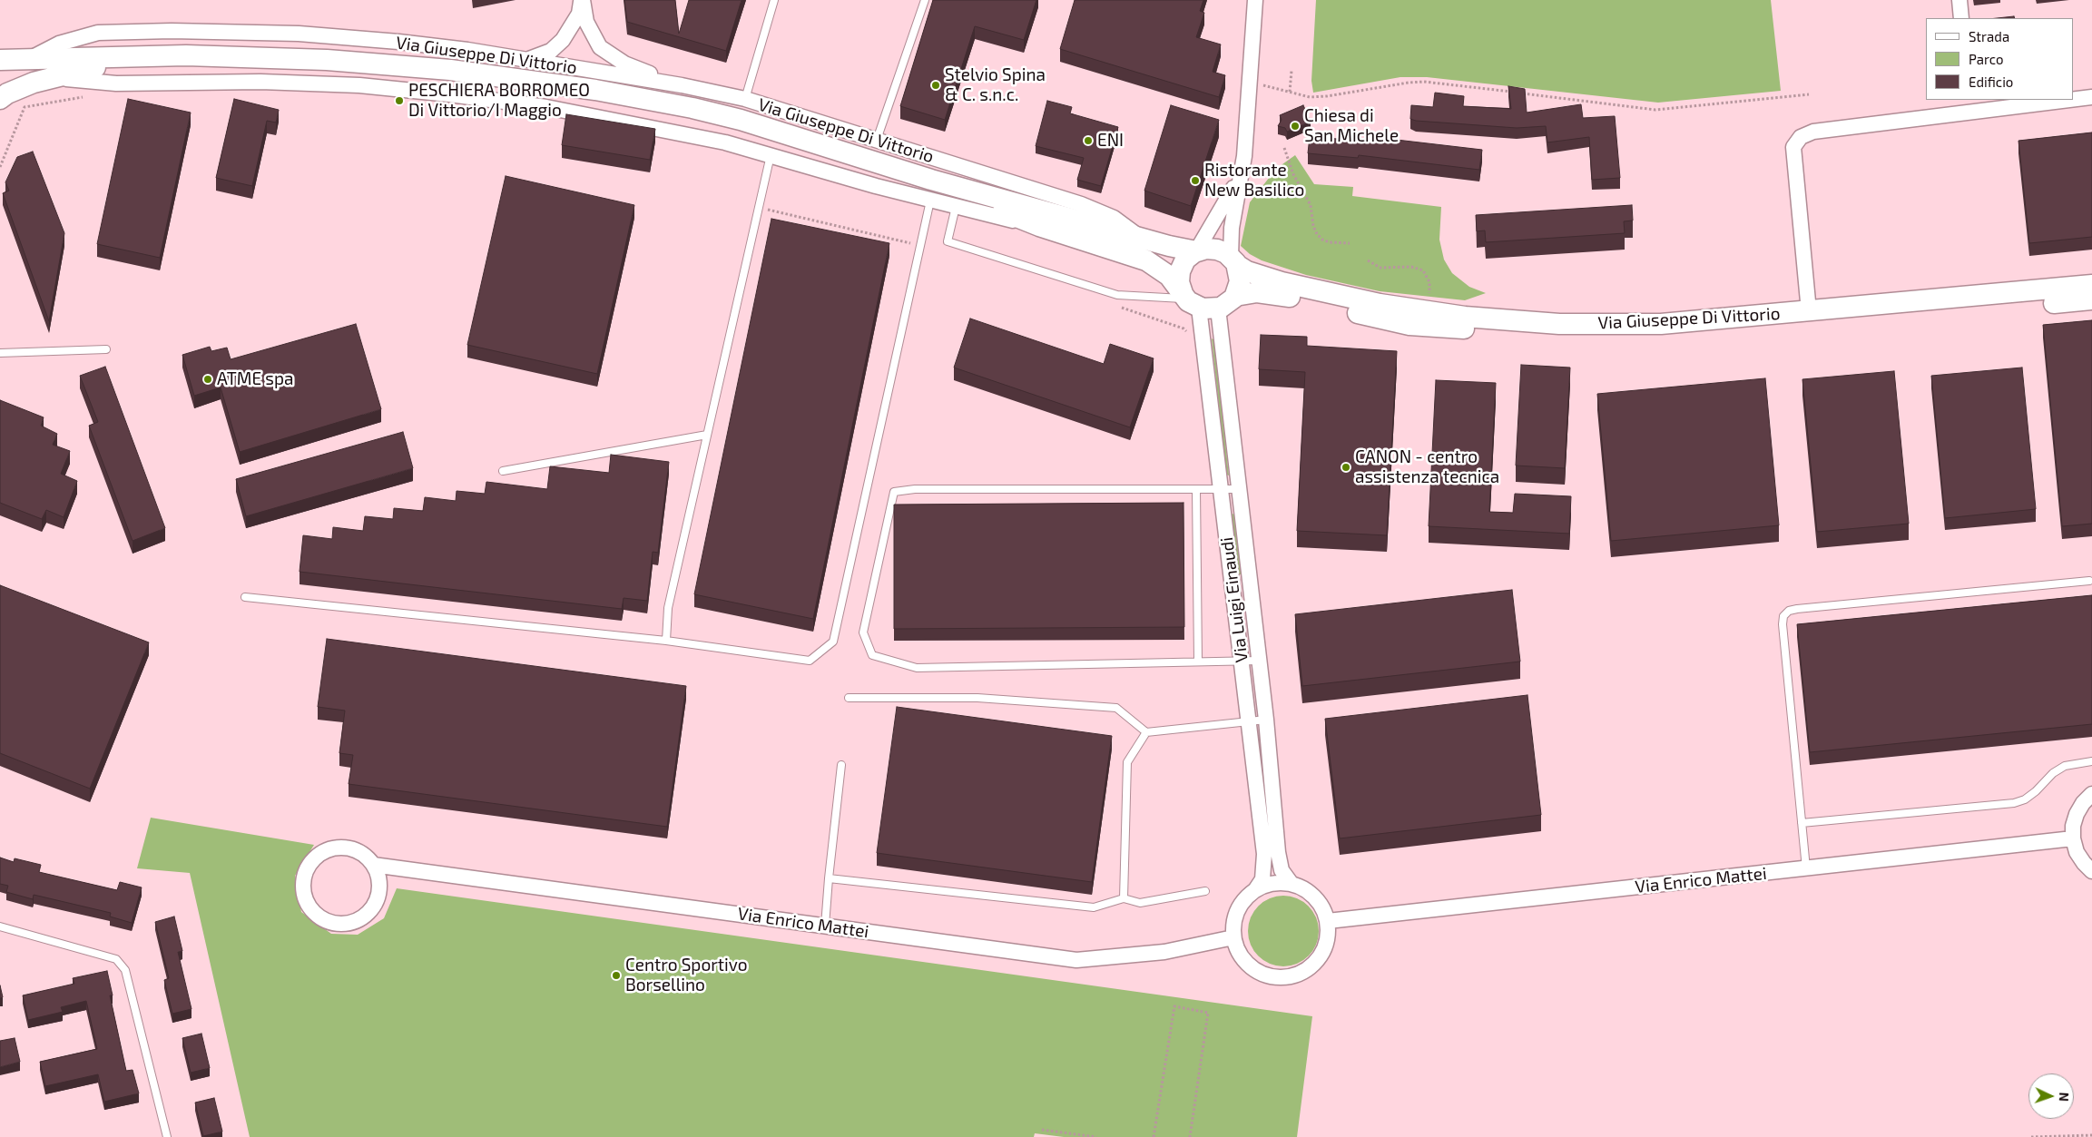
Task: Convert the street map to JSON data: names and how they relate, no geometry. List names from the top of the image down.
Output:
{
  "streets": {
    "main road": ["Via Giuseppe Di Vittorio"],
    "street": ["Via Luigi Einaudi", "Via Enrico Mattei"]
  },
  "crossings": [
    ["Via Giuseppe Di Vittorio", "Via Luigi Einaudi"],
    ["Via Luigi Einaudi", "Via Enrico Mattei"]
  ],
  "places": [
    "Stelvio Spina & C. s.n.c.",
    "PESCHIERA BORROMEO Di Vittorio/I Maggio",
    "Chiesa di San Michele",
    "ENI",
    "Ristorante New Basilico",
    "ATME spa",
    "CANON - centro assistenza tecnica",
    "Centro Sportivo Borsellino"
  ],
  "legend": ["Strada", "Parco", "Edificio"],
  "north": "right"
}
